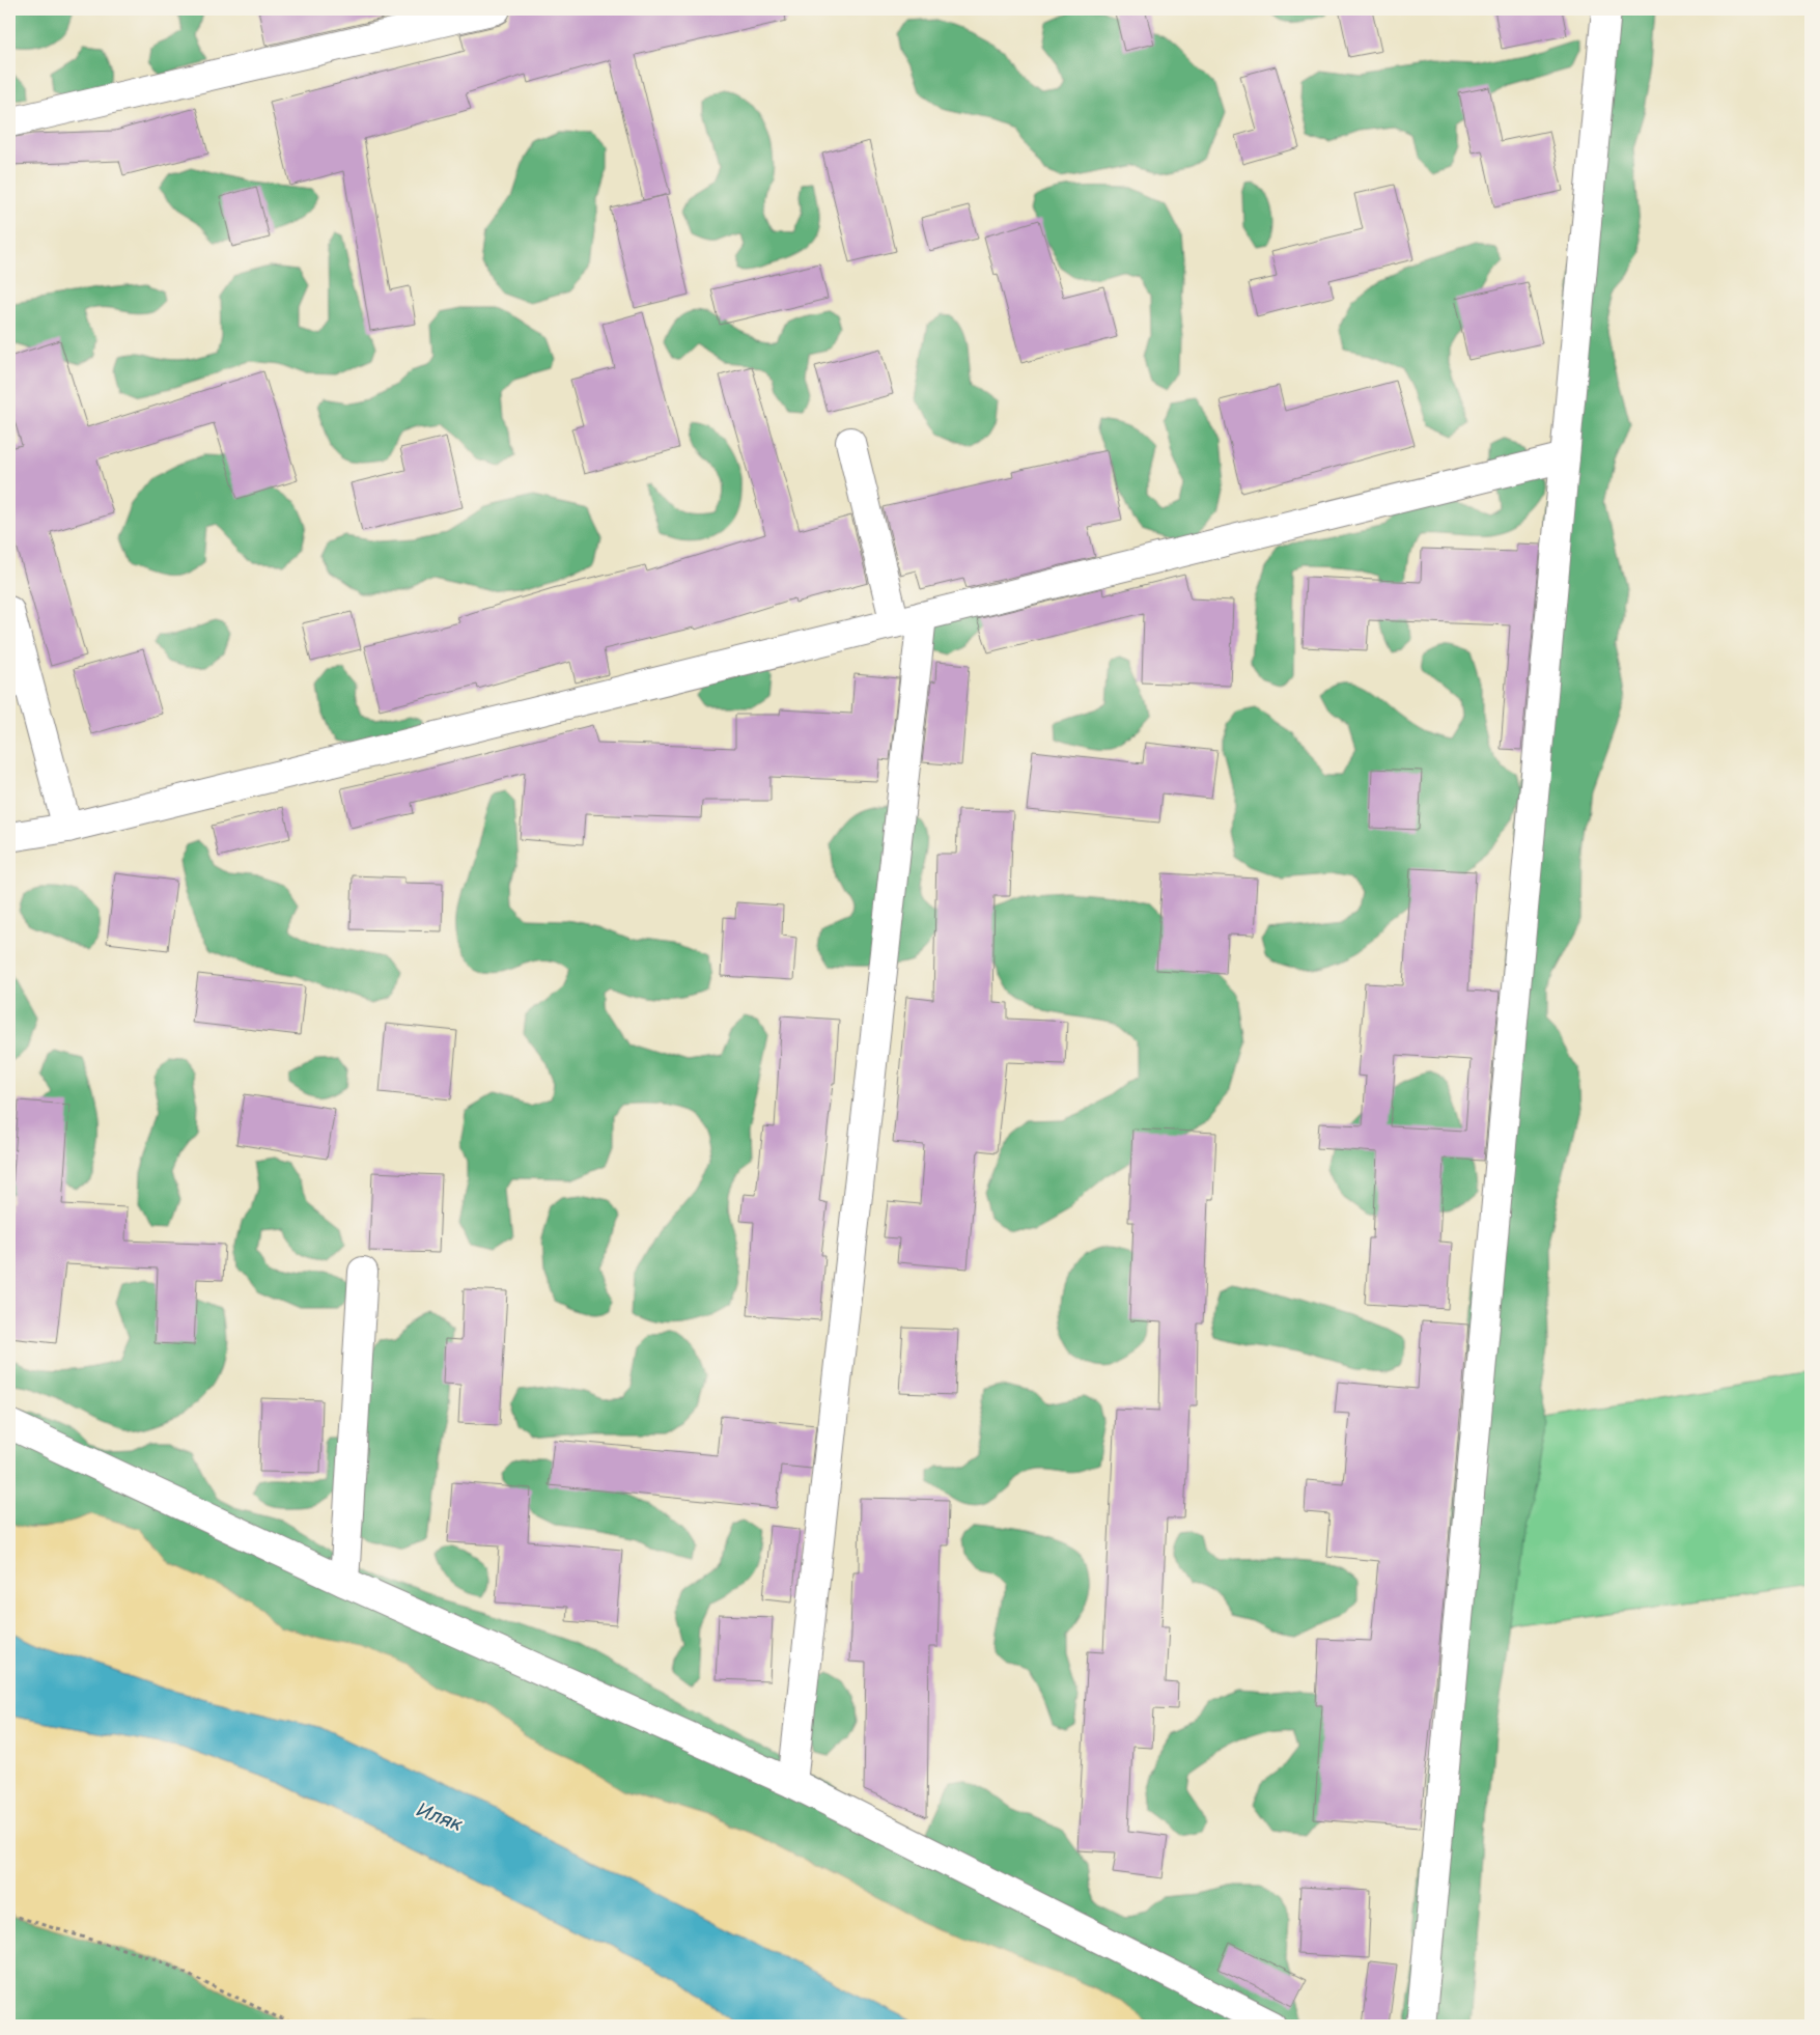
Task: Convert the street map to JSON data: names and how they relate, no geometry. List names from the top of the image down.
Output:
{
  "water": ["Иляк"]
}
